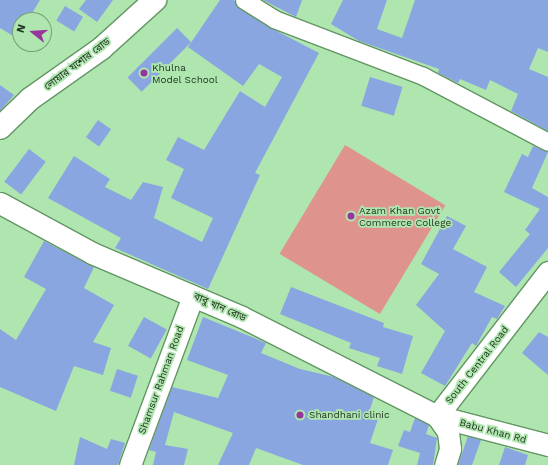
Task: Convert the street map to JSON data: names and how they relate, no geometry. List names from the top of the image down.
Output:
{
  "streets": {
    "main road": ["লোয়ার যশোর রোড"],
    "street": [
      "বাবু খান রোড",
      "South Central Road",
      "Shamsur Rahman Road",
      "Babu Khan Rd"
    ]
  },
  "crossings": [
    ["বাবু খান রোড", "South Central Road"],
    ["বাবু খান রোড", "Shamsur Rahman Road"],
    ["বাবু খান রোড", "Babu Khan Rd"],
    ["South Central Road", "Babu Khan Rd"]
  ],
  "places": ["Khulna Model School", "Azam Khan Govt Commerce College", "Shandhani clinic"],
  "north": "left"
}
